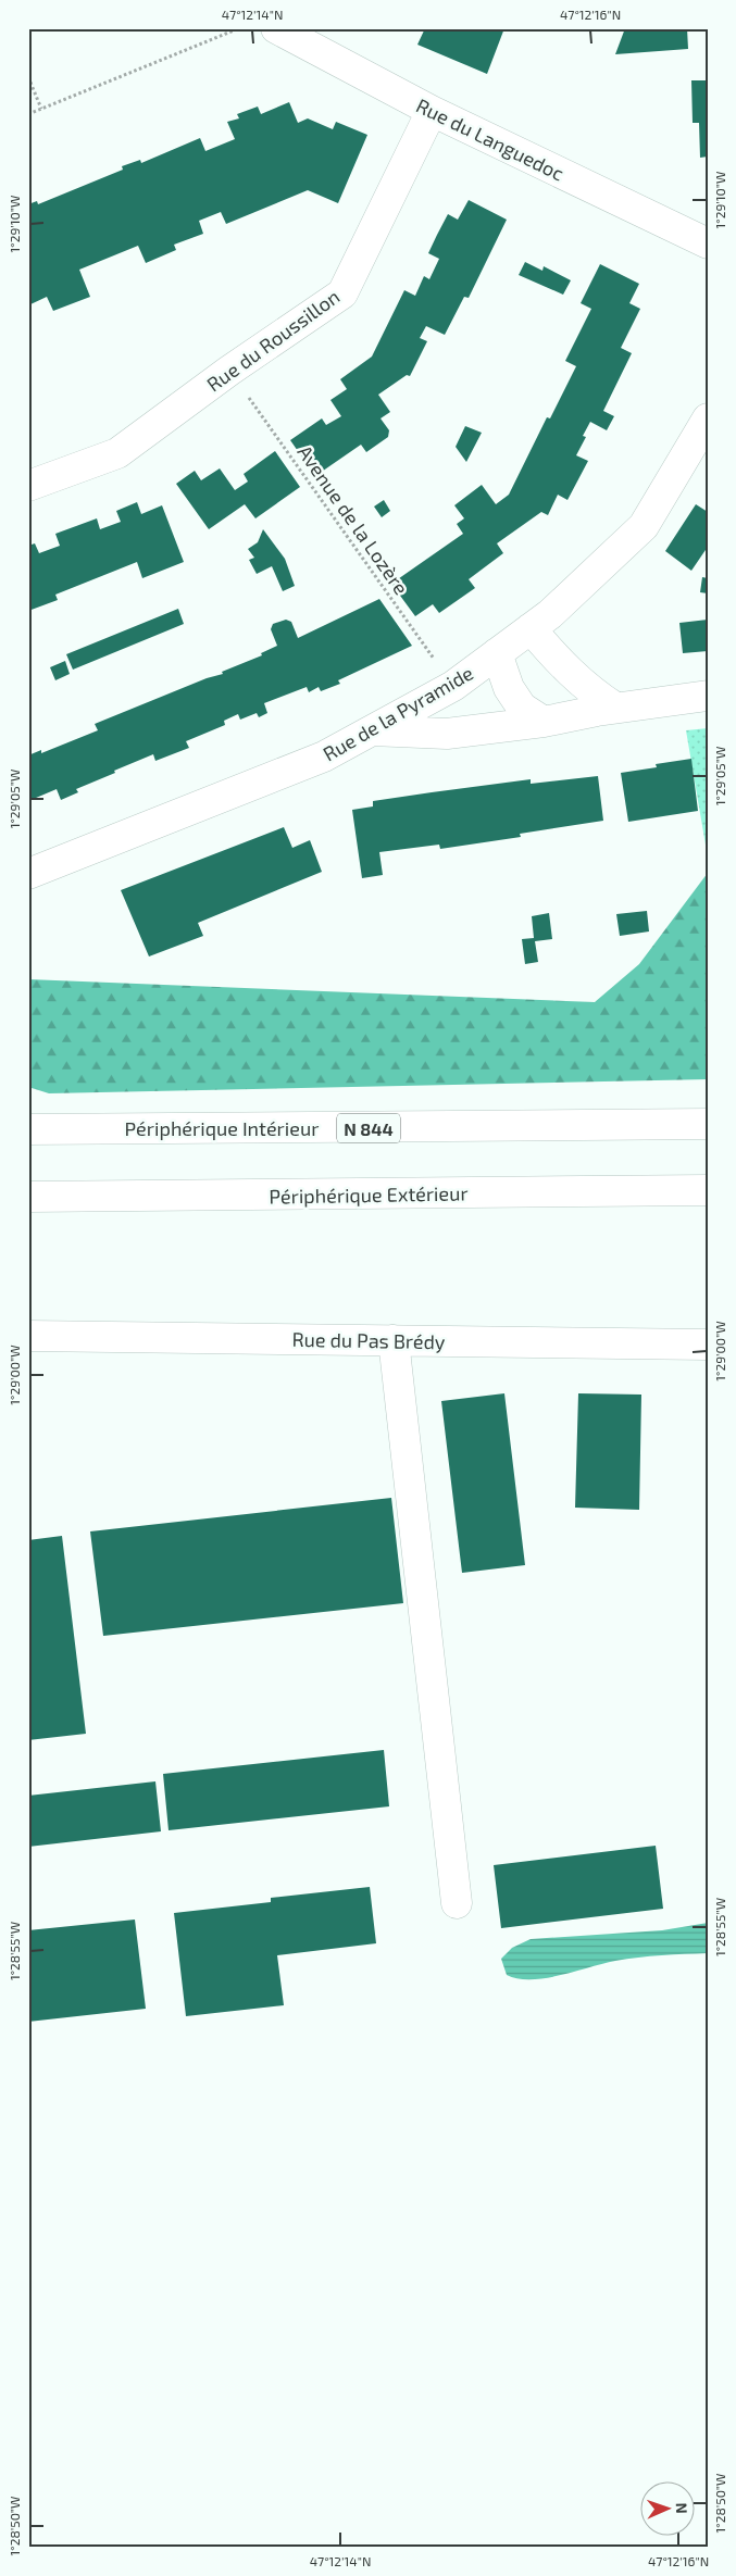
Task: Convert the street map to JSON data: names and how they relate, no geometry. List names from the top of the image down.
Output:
{
  "streets": {
    "main road": [
      "Rue du Languedoc",
      "Rue du Roussillon",
      "Rue de la Pyramide",
      "Périphérique Intérieur",
      "N 844",
      "Périphérique Extérieur",
      "Rue du Pas Brédy"
    ],
    "path": ["Avenue de la Lozère"]
  },
  "crossings": [
    ["Rue du Languedoc", "Rue du Roussillon"],
    ["Rue du Roussillon", "Avenue de la Lozère"],
    ["Avenue de la Lozère", "Rue de la Pyramide"]
  ],
  "north": "right",
  "coordinates": [
    "47°12'14\"N",
    "47°12'16\"N",
    "1°29'10\"W",
    "1°29'05\"W",
    "1°29'00\"W",
    "1°28'55\"W",
    "1°28'50\"W"
  ]
}
